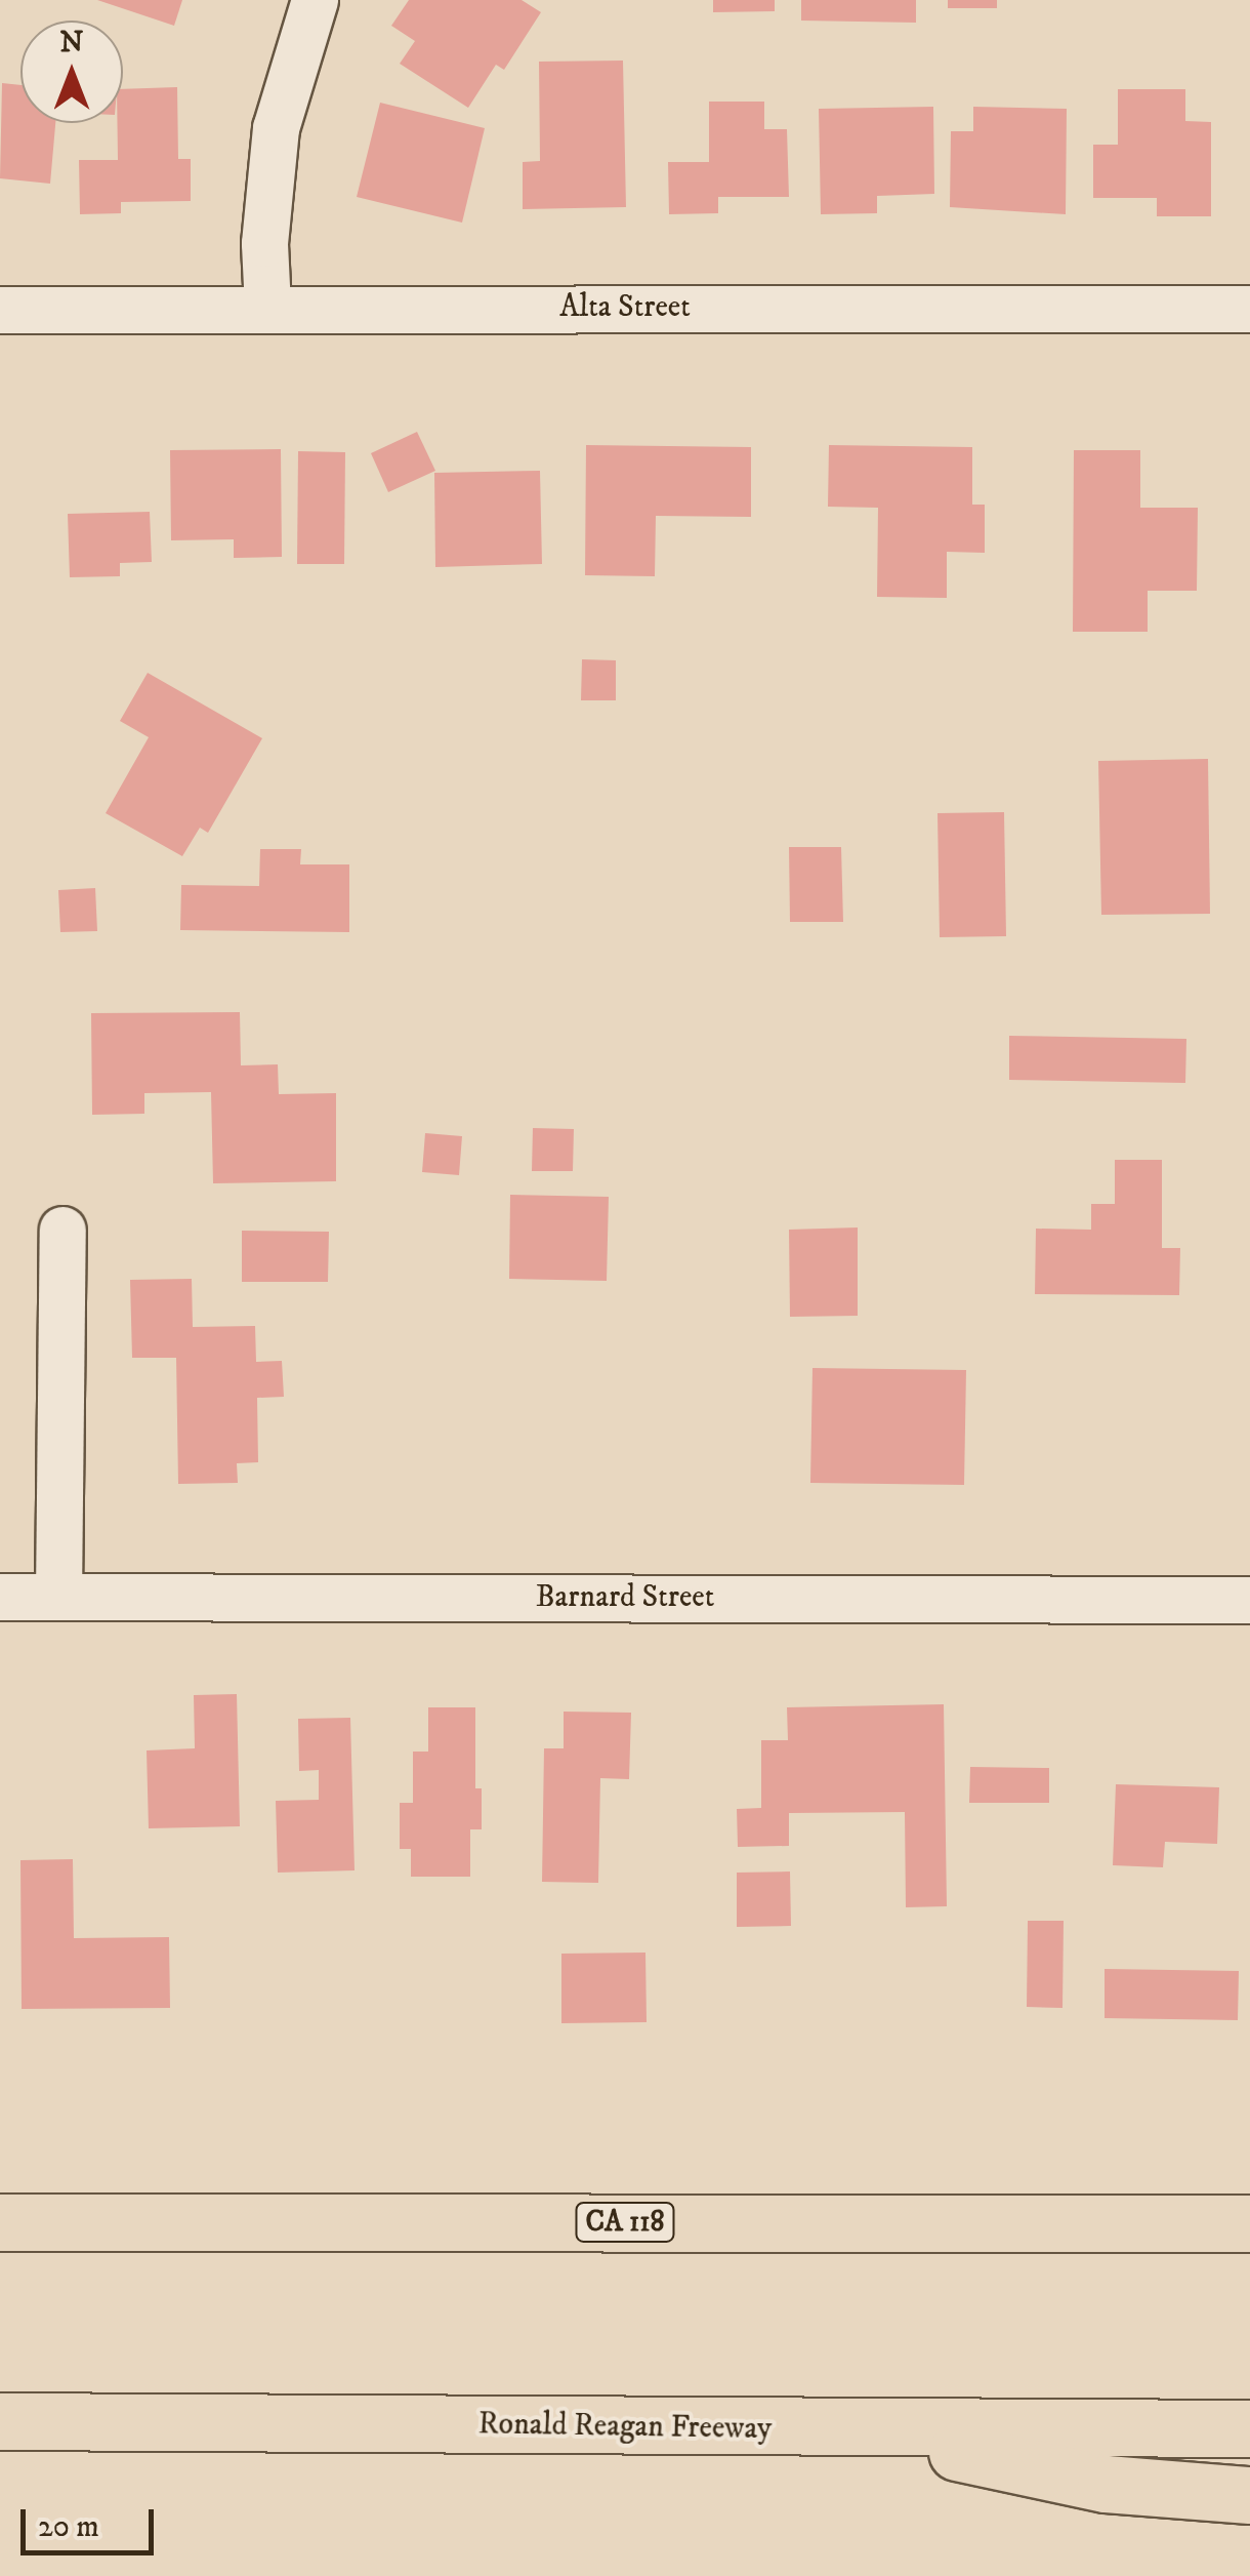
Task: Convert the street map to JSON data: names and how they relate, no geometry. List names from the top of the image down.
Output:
{
  "streets": {
    "highway": ["CA 118", "Ronald Reagan Freeway"],
    "street": ["Alta Street", "Barnard Street"]
  },
  "scale_bar": "20 m",
  "north": "top"
}
